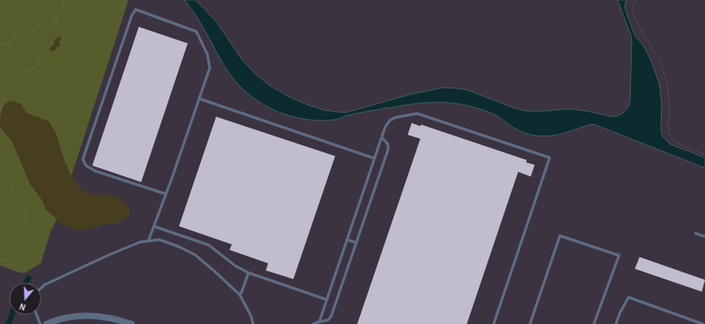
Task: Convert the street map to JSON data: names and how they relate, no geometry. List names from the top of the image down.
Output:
{
  "north": "bottom"
}
